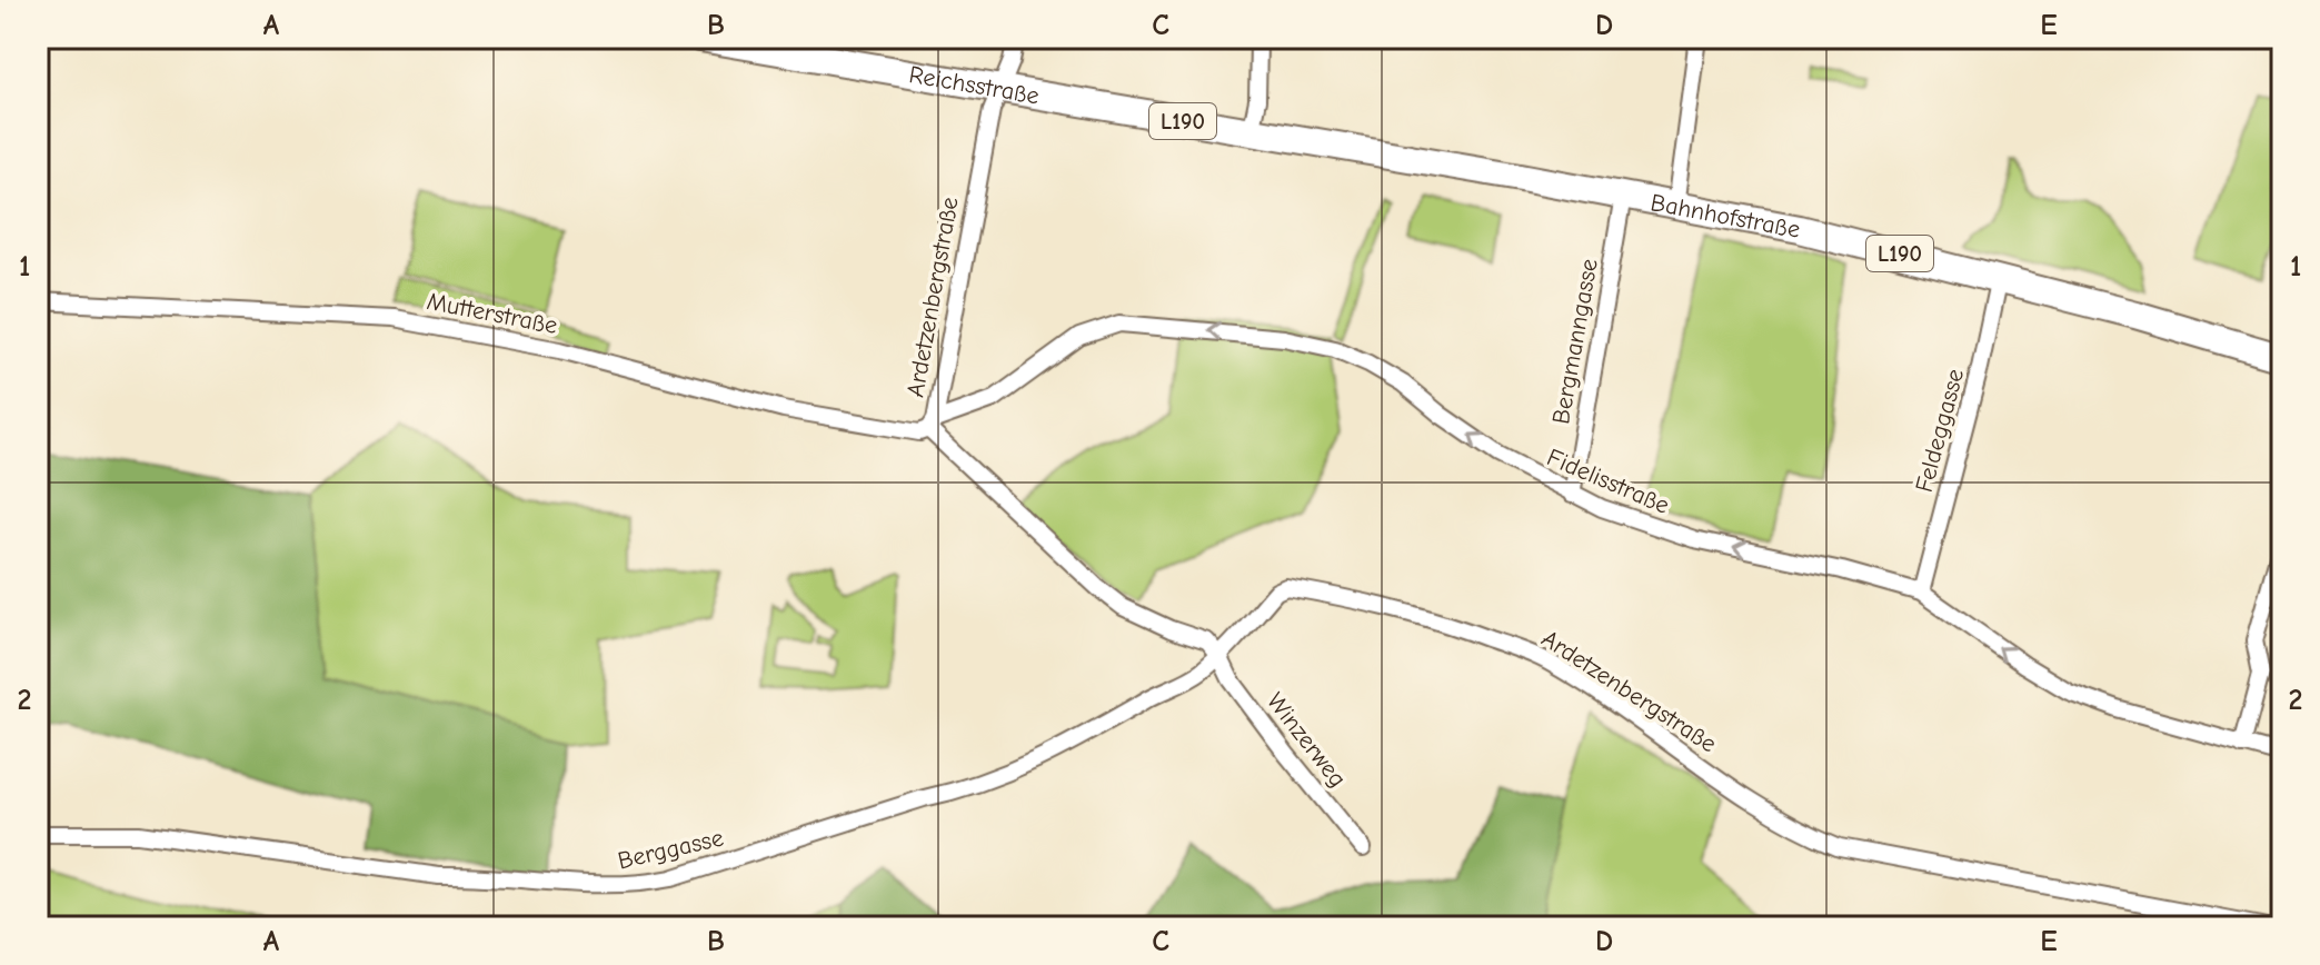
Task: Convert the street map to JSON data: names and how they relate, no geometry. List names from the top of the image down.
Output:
{
  "streets": {
    "main road": ["Reichsstraße", "L190", "Bahnhofstraße"],
    "street": [
      "Ardetzenbergstraße",
      "Mutterstraße",
      "Bergmanngasse",
      "Feldeggasse",
      "Fidelisstraße",
      "Winzerweg",
      "Berggasse"
    ]
  },
  "crossings": [
    ["Reichsstraße", "Bahnhofstraße"],
    ["Reichsstraße", "Ardetzenbergstraße"],
    ["Bahnhofstraße", "Bergmanngasse"],
    ["Bahnhofstraße", "Feldeggasse"],
    ["Ardetzenbergstraße", "Mutterstraße"],
    ["Ardetzenbergstraße", "Fidelisstraße"],
    ["Ardetzenbergstraße", "Winzerweg"],
    ["Ardetzenbergstraße", "Berggasse"],
    ["Mutterstraße", "Fidelisstraße"],
    ["Bergmanngasse", "Fidelisstraße"],
    ["Feldeggasse", "Fidelisstraße"],
    ["Winzerweg", "Berggasse"]
  ],
  "one_way": ["Fidelisstraße"],
  "grid": {
    "columns": [
      "A",
      "B",
      "C",
      "D",
      "E"
    ],
    "rows": ["1", "2"]
  }
}
